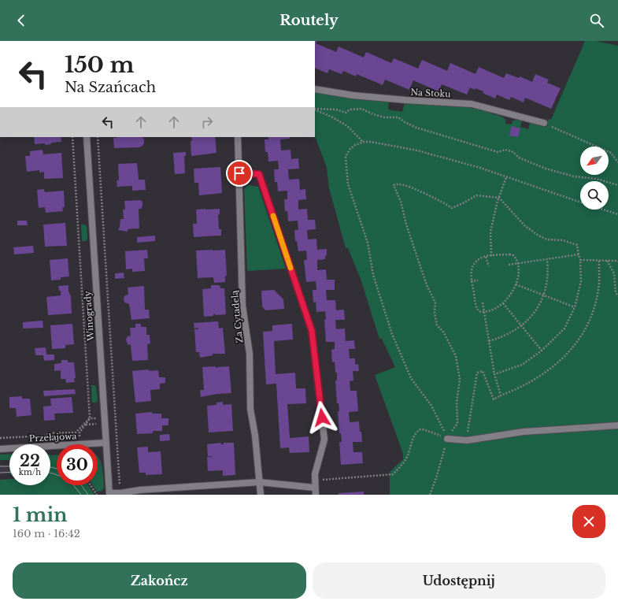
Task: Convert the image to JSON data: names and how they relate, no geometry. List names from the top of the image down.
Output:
{
  "streets": {
    "street": [
      "Na Stoku",
      "Winogrady",
      "Za Cytadelą",
      "Przełajowa"
    ]
  },
  "crossings": [
    ["Winogrady", "Przełajowa"]
  ],
  "north": "bottom left",
  "page": {
    "header": "Routely",
    "turn": ["150 m", "Na Szańcach"],
    "speed": "22 km/h",
    "limit": "30",
    "heading": ["1 min", "160 m · 16:42"],
    "buttons": ["Zakończ", "Udostępnij"]
  }
}
